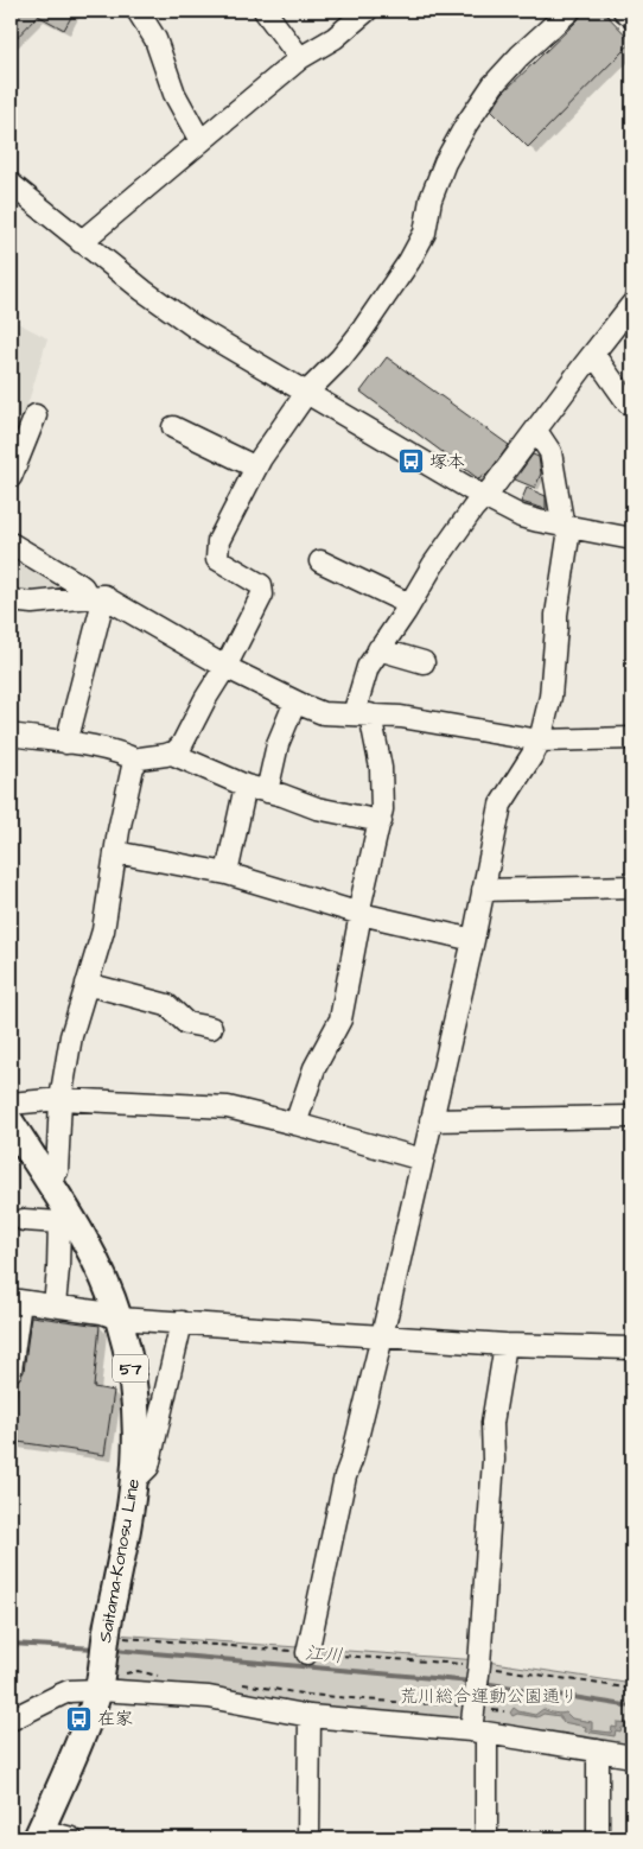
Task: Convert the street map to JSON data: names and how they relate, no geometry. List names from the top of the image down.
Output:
{
  "streets": {
    "main road": ["57", "Saitama-Konosu Line"]
  },
  "water": ["江川"],
  "parks": ["荒川総合運動公園通り"],
  "places": {
    "bus stop": ["塚本", "在家"]
  }
}
